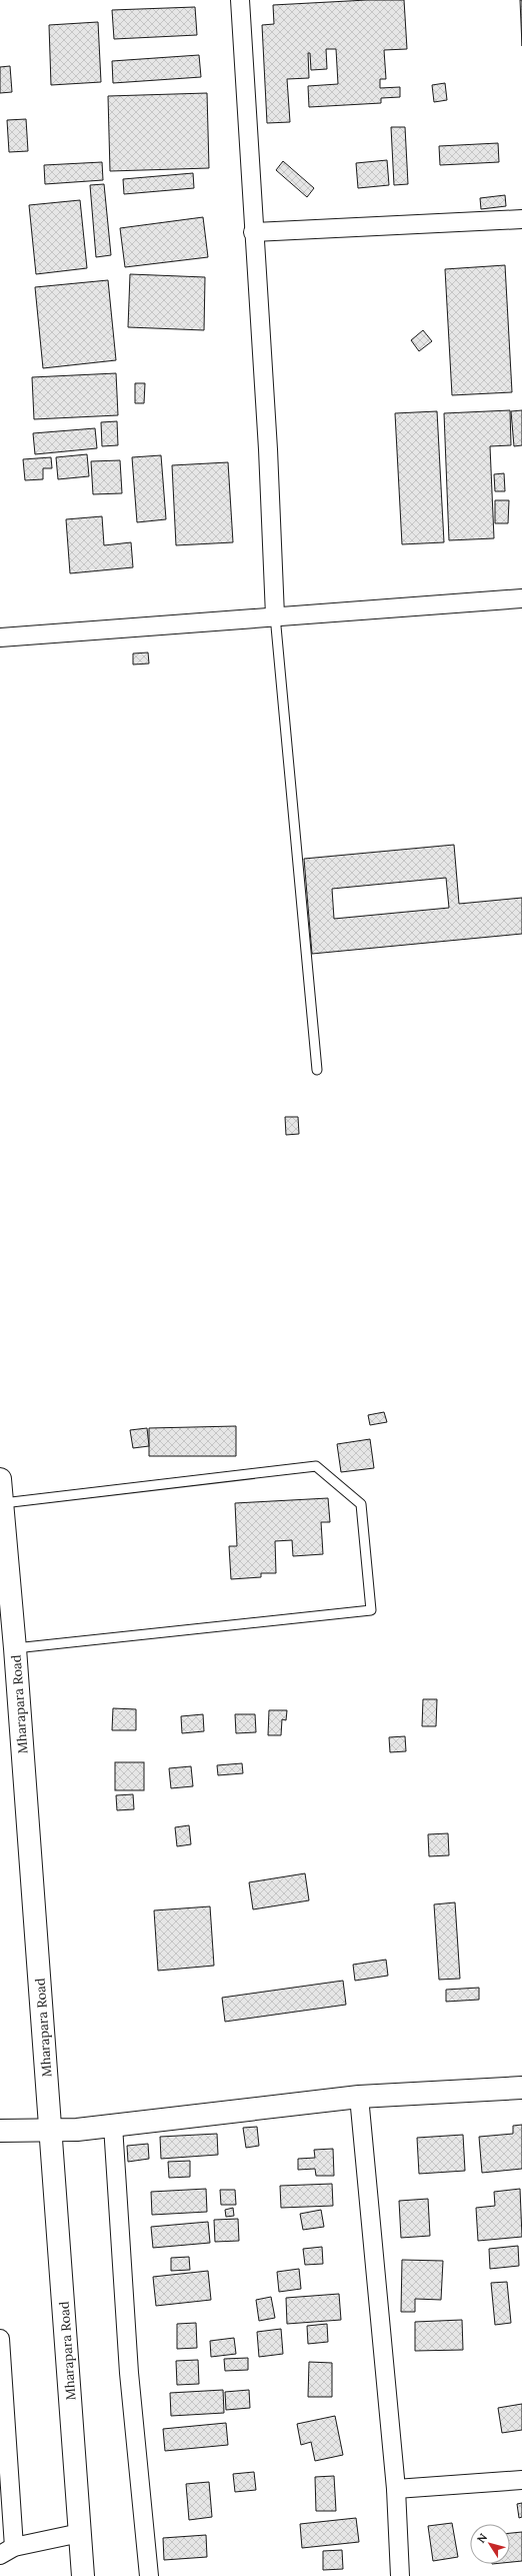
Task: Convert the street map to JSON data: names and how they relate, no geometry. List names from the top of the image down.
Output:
{
  "streets": {
    "main road": ["Mharapara Road"]
  },
  "north": "top left"
}
